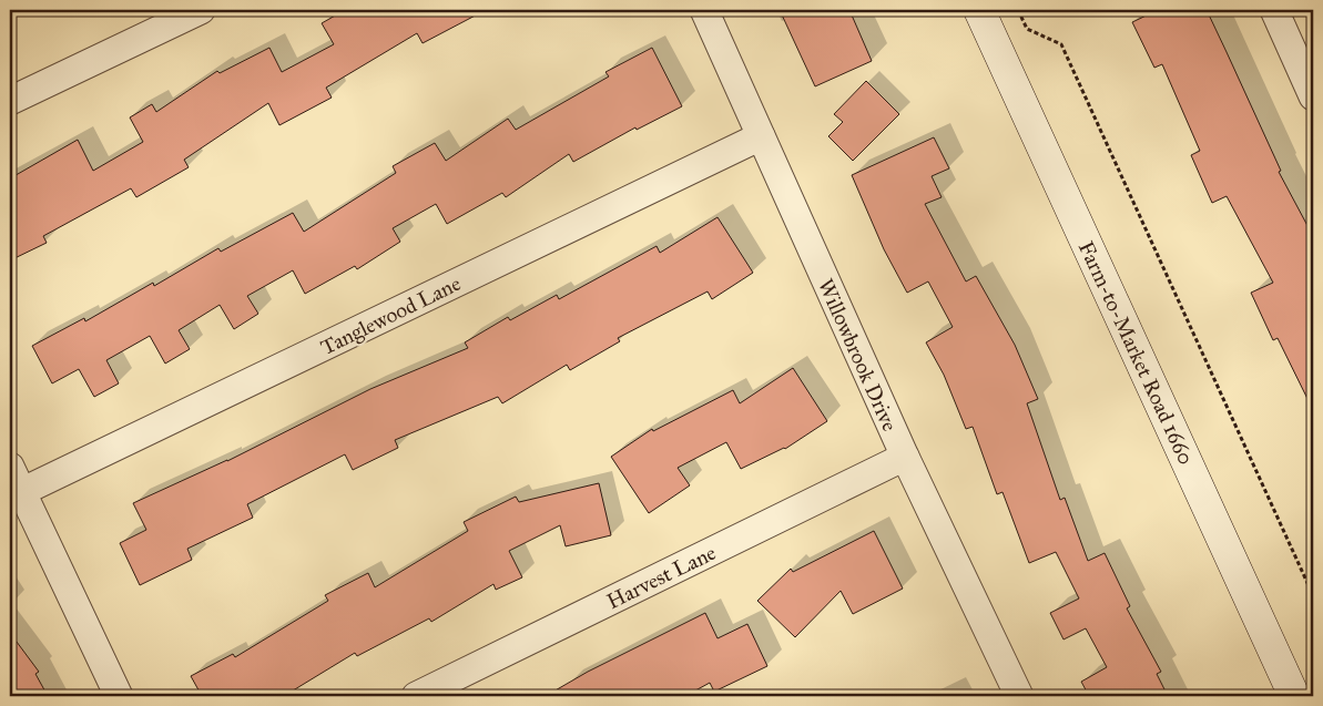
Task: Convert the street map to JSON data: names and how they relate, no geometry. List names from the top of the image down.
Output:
{
  "streets": {
    "main road": ["Farm-to-Market Road 1660"],
    "street": ["Tanglewood Lane", "Willowbrook Drive", "Harvest Lane"]
  },
  "crossings": [
    ["Tanglewood Lane", "Willowbrook Drive"],
    ["Willowbrook Drive", "Harvest Lane"]
  ]
}
